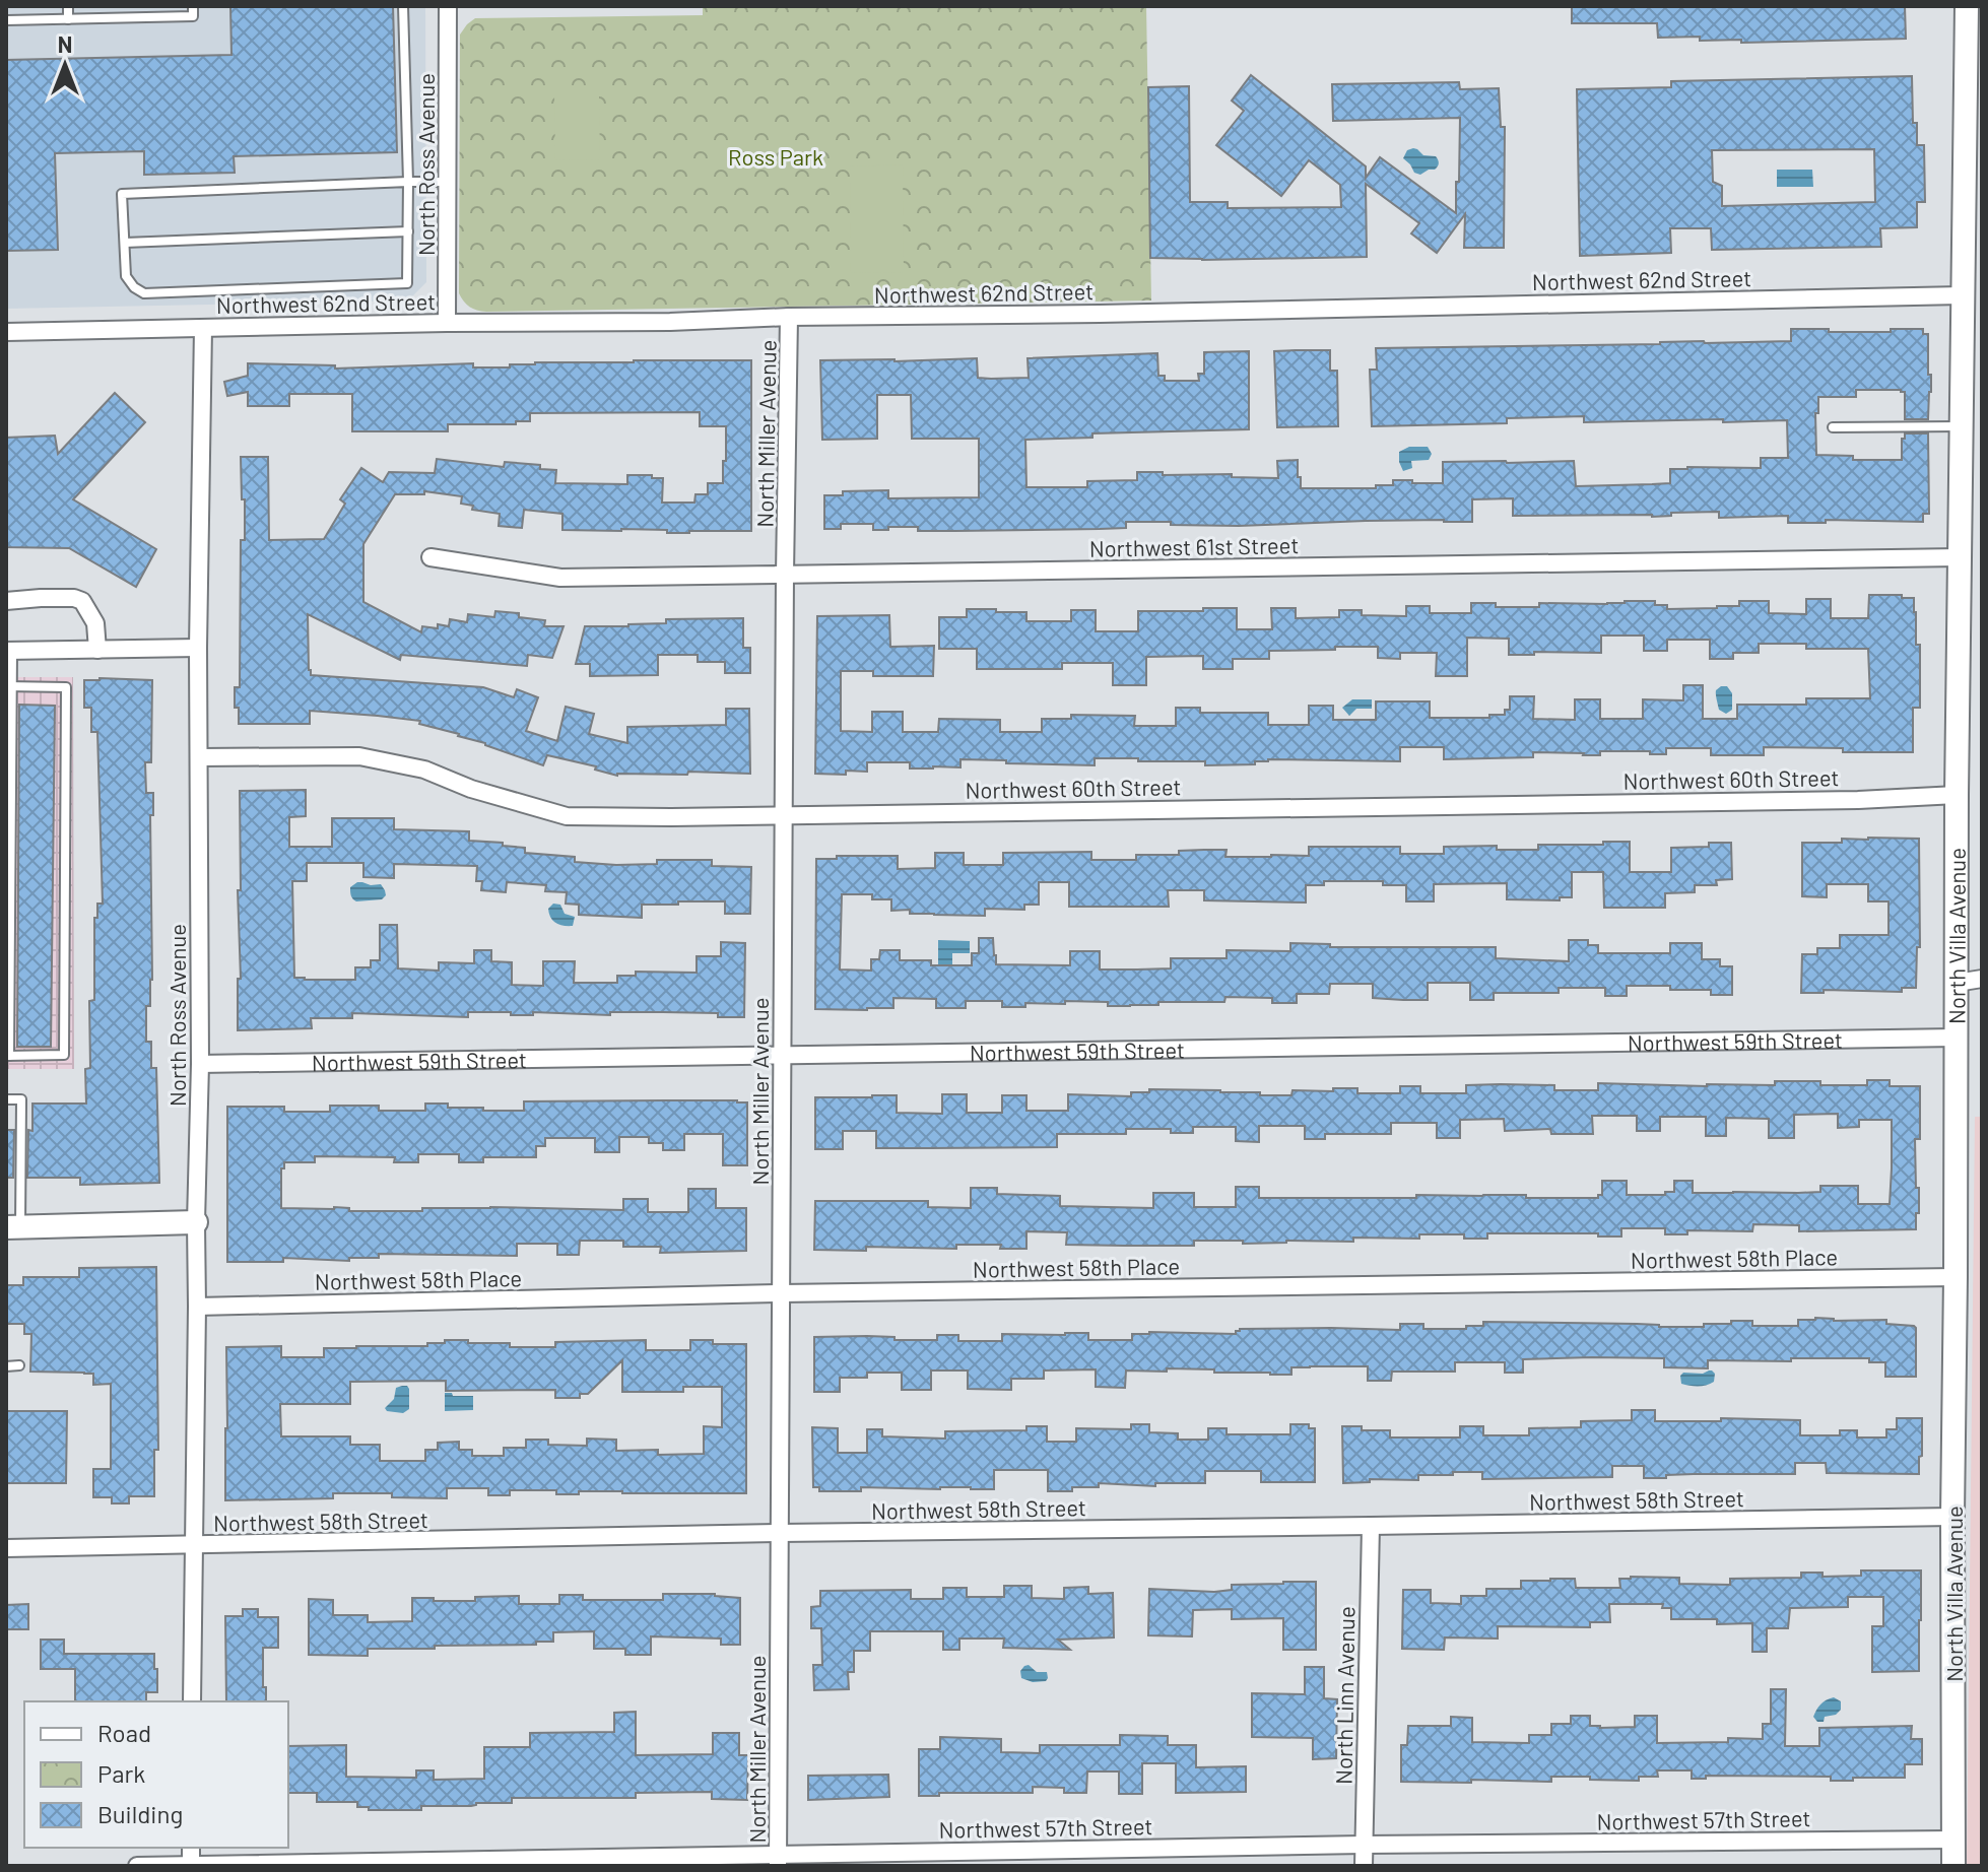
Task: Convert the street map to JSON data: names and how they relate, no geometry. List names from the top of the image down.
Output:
{
  "streets": {
    "street": [
      "North Ross Avenue",
      "Northwest 62nd Street",
      "North Miller Avenue",
      "Northwest 61st Street",
      "Northwest 60th Street",
      "North Villa Avenue",
      "Northwest 59th Street",
      "Northwest 58th Place",
      "Northwest 58th Street",
      "North Linn Avenue",
      "Northwest 57th Street"
    ]
  },
  "crossings": [
    ["North Ross Avenue", "Northwest 62nd Street"],
    ["North Ross Avenue", "Northwest 60th Street"],
    ["North Ross Avenue", "Northwest 59th Street"],
    ["North Ross Avenue", "Northwest 58th Place"],
    ["North Ross Avenue", "Northwest 58th Street"],
    ["Northwest 62nd Street", "North Miller Avenue"],
    ["Northwest 62nd Street", "North Villa Avenue"],
    ["North Miller Avenue", "Northwest 61st Street"],
    ["North Miller Avenue", "Northwest 60th Street"],
    ["North Miller Avenue", "Northwest 59th Street"],
    ["North Miller Avenue", "Northwest 58th Place"],
    ["North Miller Avenue", "Northwest 58th Street"],
    ["North Miller Avenue", "Northwest 57th Street"],
    ["Northwest 61st Street", "North Villa Avenue"],
    ["Northwest 60th Street", "North Villa Avenue"],
    ["North Villa Avenue", "Northwest 59th Street"],
    ["North Villa Avenue", "Northwest 58th Place"],
    ["North Villa Avenue", "Northwest 58th Street"],
    ["North Villa Avenue", "Northwest 57th Street"],
    ["Northwest 58th Street", "North Linn Avenue"],
    ["North Linn Avenue", "Northwest 57th Street"]
  ],
  "parks": ["Ross Park"],
  "legend": ["Road", "Park", "Building"],
  "north": "top"
}
